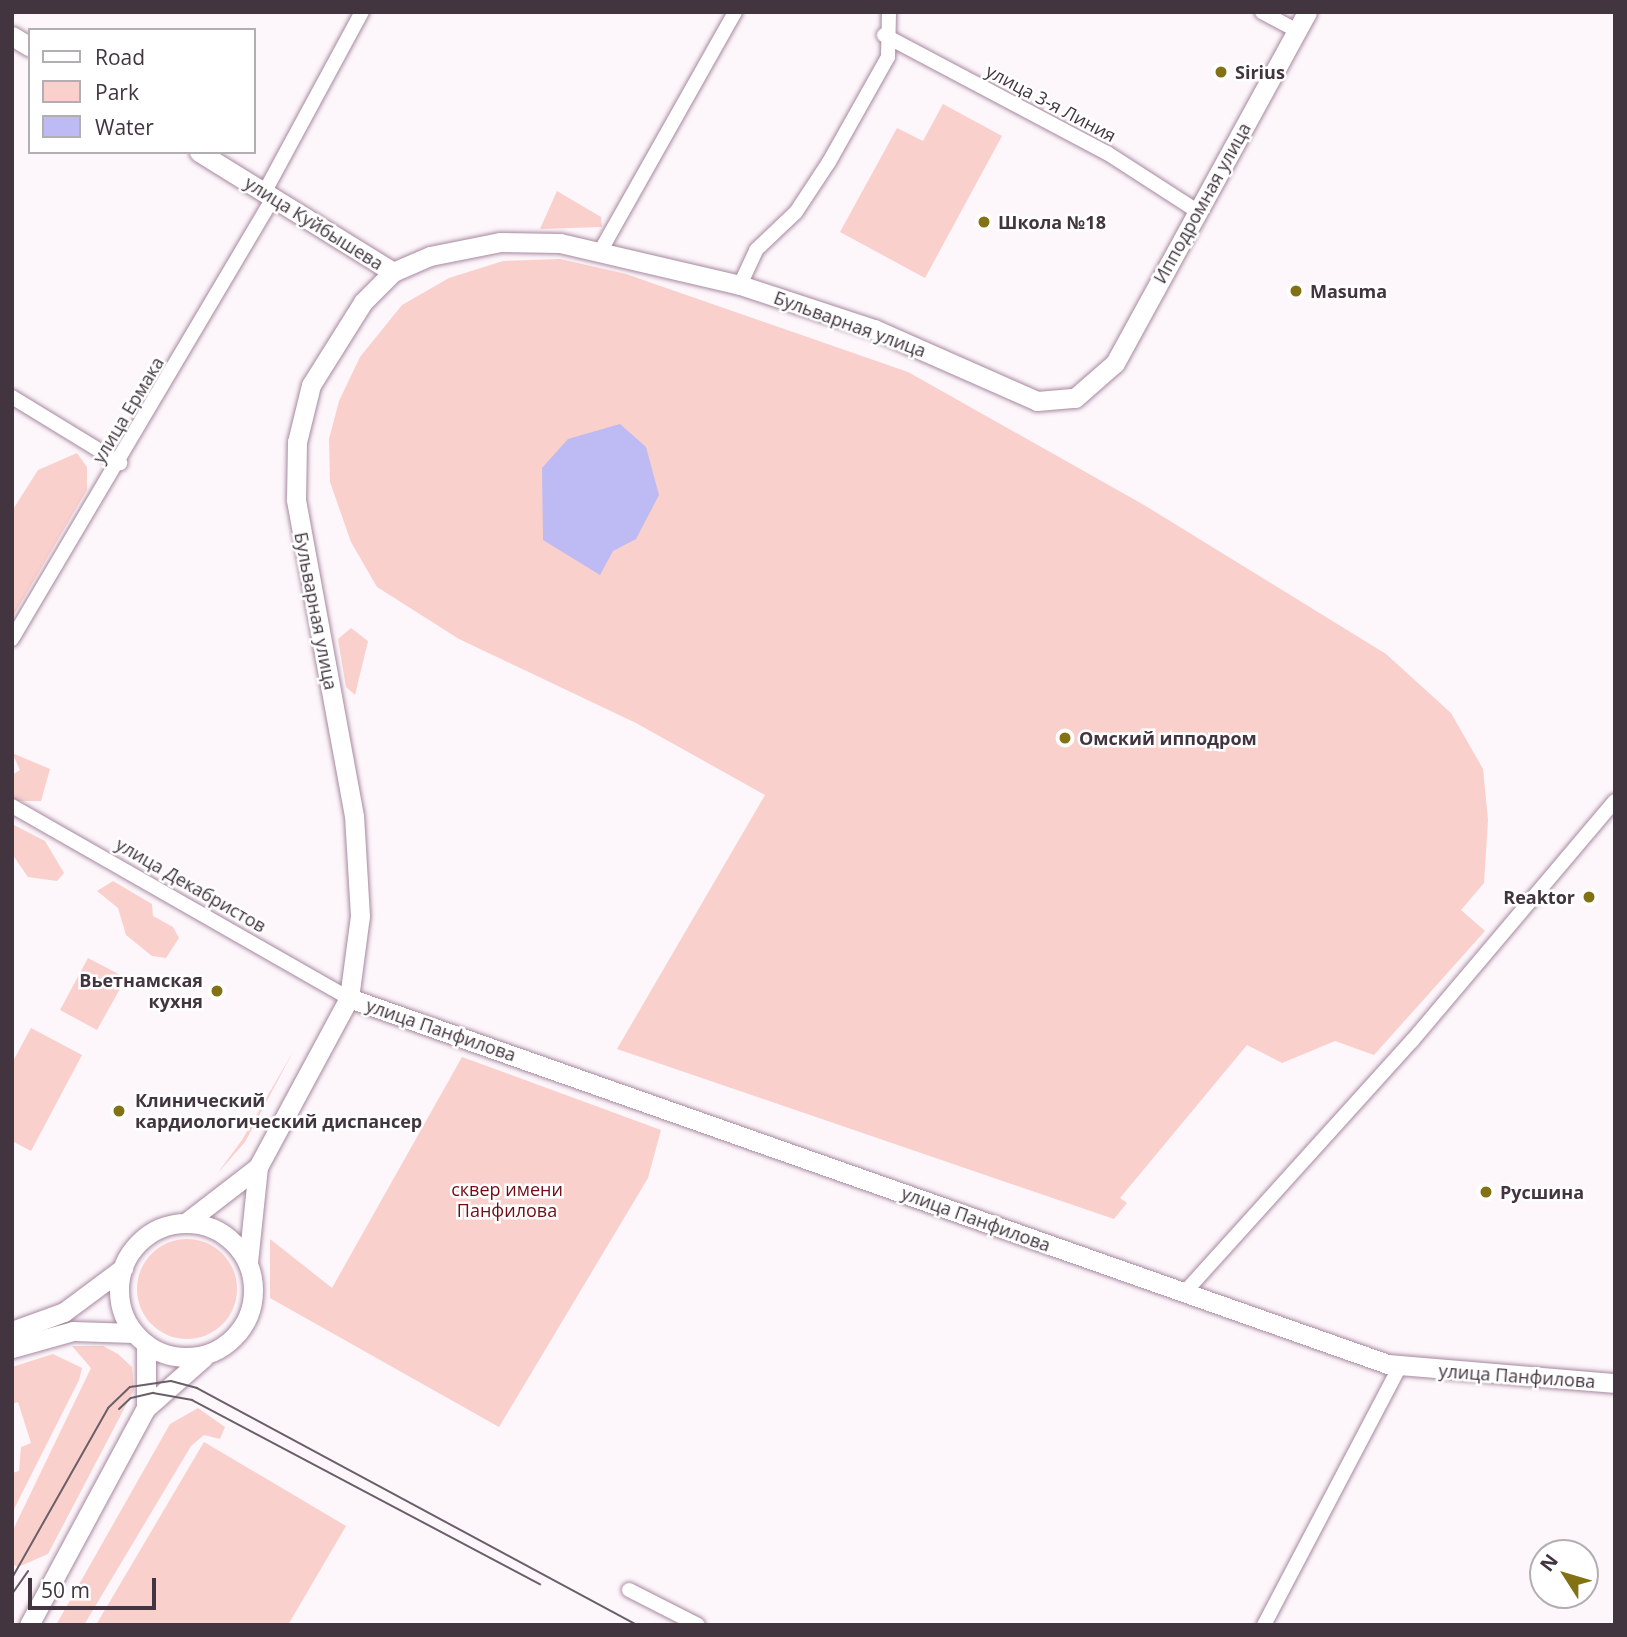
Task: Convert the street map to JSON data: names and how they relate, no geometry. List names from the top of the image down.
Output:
{
  "streets": {
    "main road": [
      "Ипподромная улица",
      "улица Куйбышева",
      "Бульварная улица",
      "улица Панфилова"
    ],
    "street": ["улица 3-я Линия", "улица Ермака", "улица Декабристов"]
  },
  "crossings": [
    ["улица 3-я Линия", "Ипподромная улица"],
    ["Ипподромная улица", "Бульварная улица"],
    ["улица Куйбышева", "Бульварная улица"],
    ["улица Куйбышева", "улица Ермака"],
    ["Бульварная улица", "улица Декабристов"],
    ["Бульварная улица", "улица Панфилова"],
    ["улица Декабристов", "улица Панфилова"]
  ],
  "parks": ["сквер имени Панфилова"],
  "places": [
    "Sirius",
    "Школа №18",
    "Masuma",
    "Омский ипподром",
    "Reaktor",
    "Вьетнамская кухня",
    "Клинический кардиологический диспансер",
    "Русшина"
  ],
  "legend": ["Road", "Park", "Water"],
  "scale_bar": "50 m",
  "north": "top left"
}
